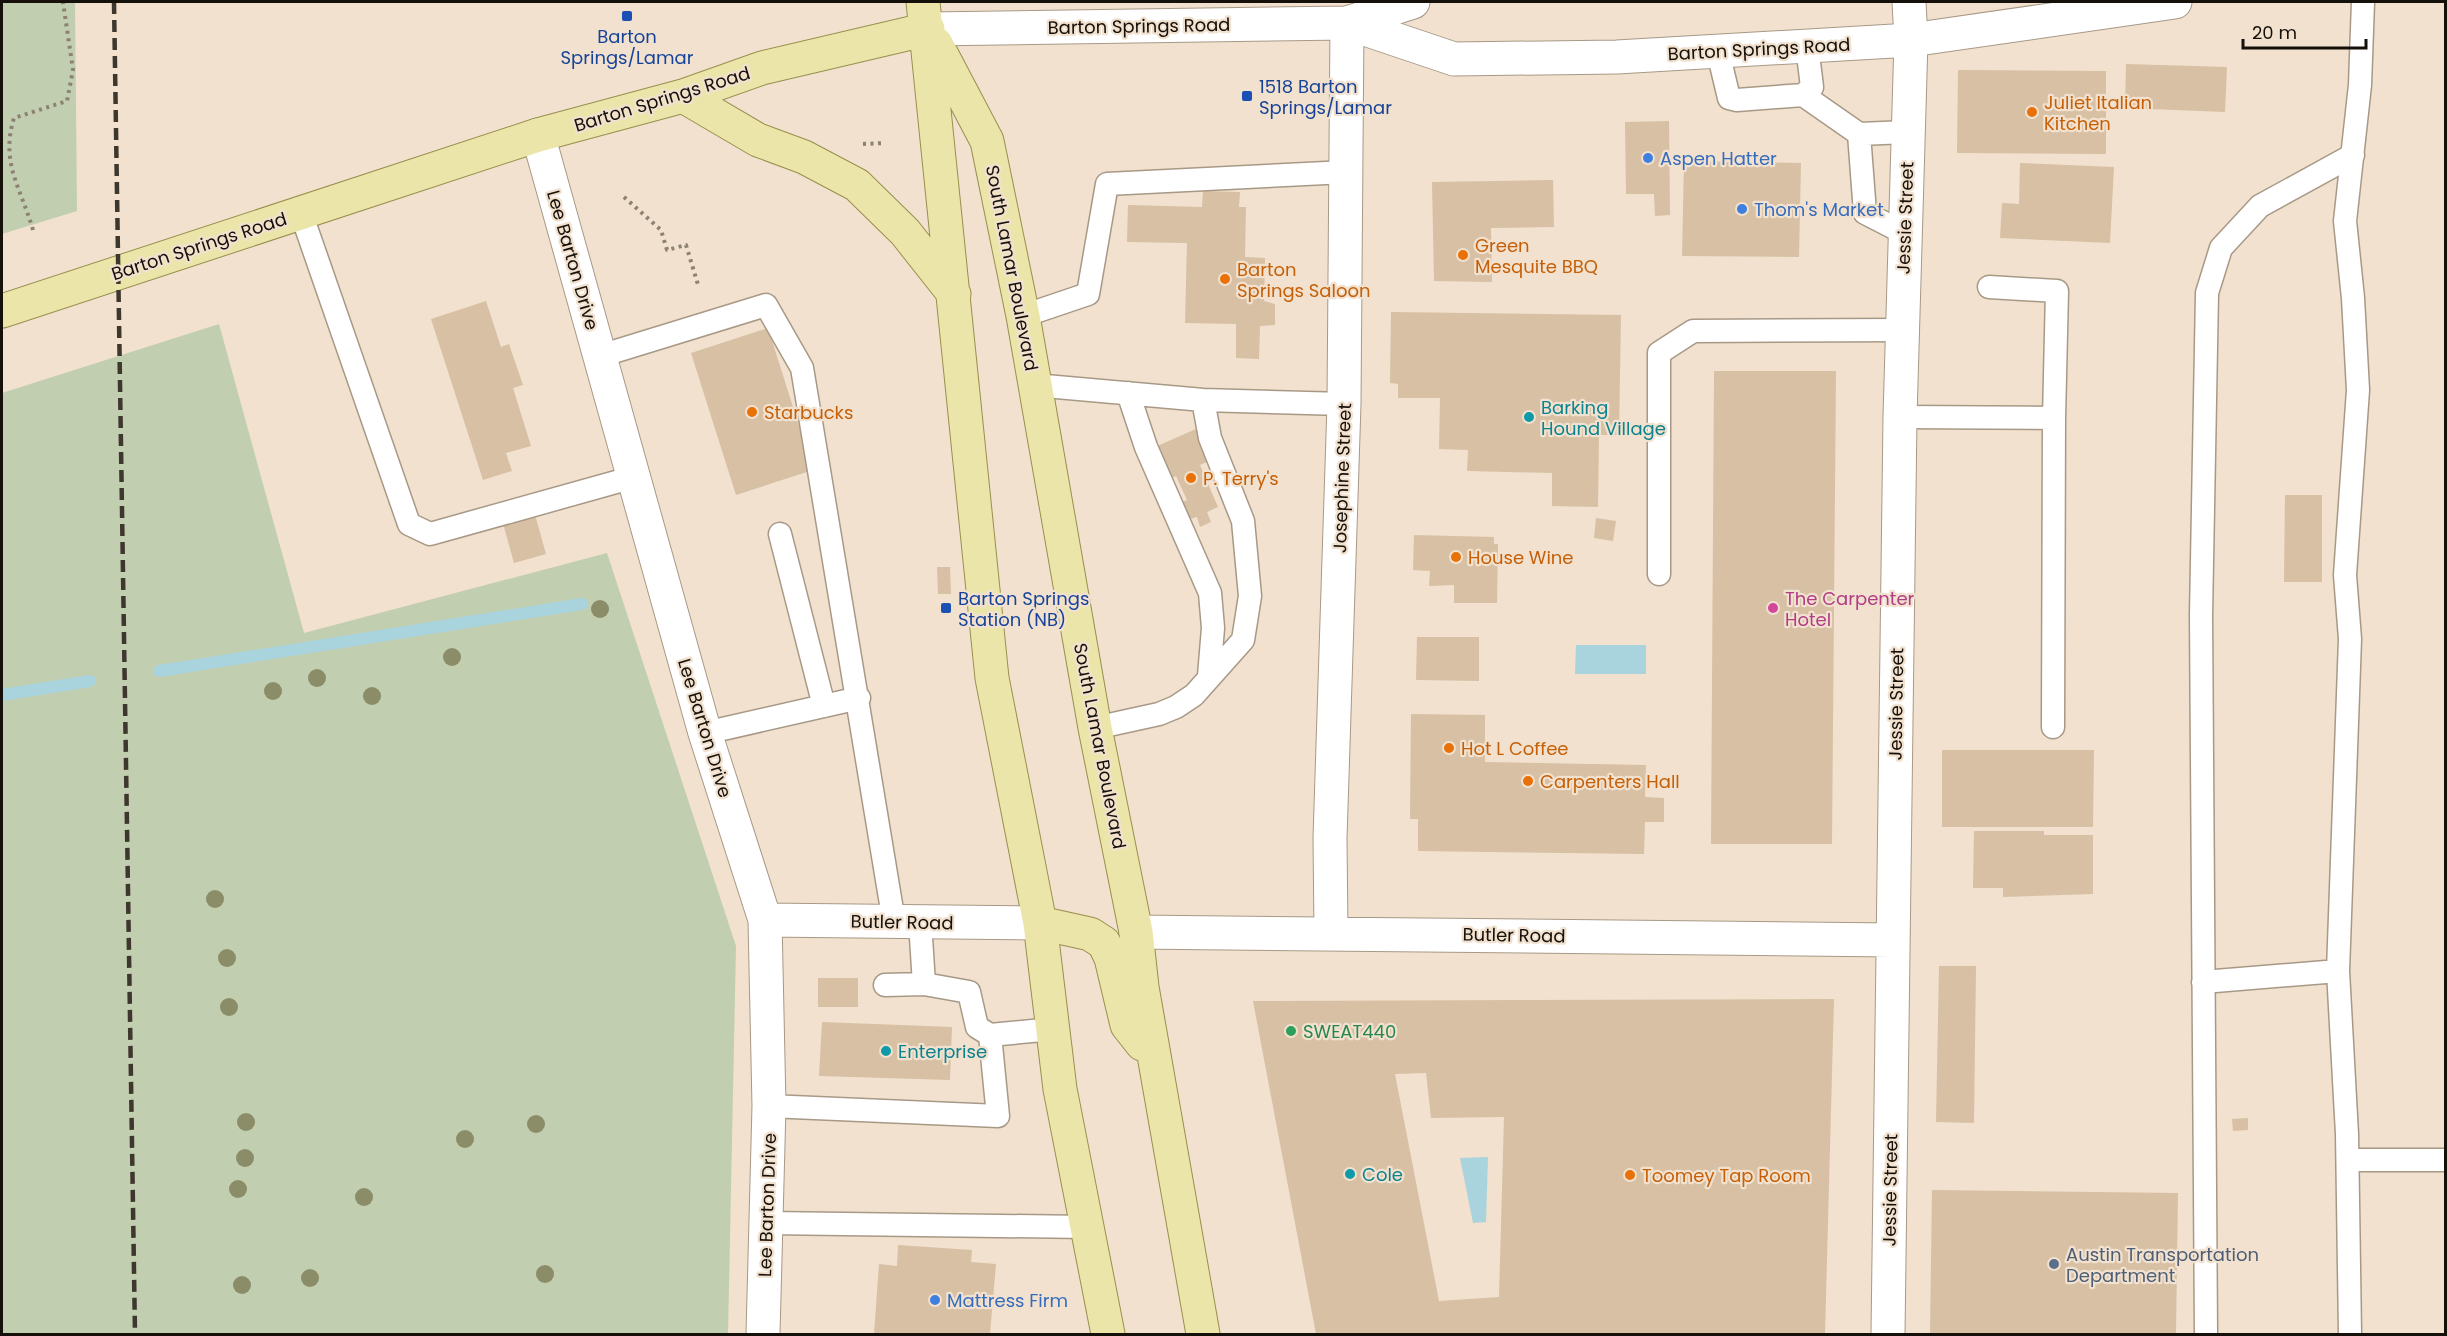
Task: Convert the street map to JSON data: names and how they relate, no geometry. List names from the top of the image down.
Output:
{
  "streets": {
    "main road": ["Barton Springs Road", "South Lamar Boulevard"],
    "street": [
      "Jessie Street",
      "Lee Barton Drive",
      "Josephine Street",
      "Butler Road"
    ]
  },
  "crossings": [
    ["Barton Springs Road", "Jessie Street"],
    ["Barton Springs Road", "Lee Barton Drive"],
    ["Barton Springs Road", "South Lamar Boulevard"],
    ["Barton Springs Road", "Josephine Street"],
    ["Jessie Street", "Butler Road"],
    ["Lee Barton Drive", "Butler Road"],
    ["South Lamar Boulevard", "Butler Road"],
    ["Josephine Street", "Butler Road"]
  ],
  "places": {
    "transit": ["Barton Springs/Lamar", "1518 Barton Springs/Lamar", "Barton Springs Station (NB)"],
    "other": [
      "Juliet Italian Kitchen",
      "Aspen Hatter",
      "Thom's Market",
      "Green Mesquite BBQ",
      "Barton Springs Saloon",
      "Starbucks",
      "Barking Hound Village",
      "P. Terry's",
      "House Wine",
      "The Carpenter Hotel",
      "Hot L Coffee",
      "Carpenters Hall",
      "SWEAT440",
      "Enterprise",
      "Cole",
      "Toomey Tap Room",
      "Austin Transportation Department",
      "Mattress Firm"
    ]
  },
  "scale_bar": "20 m"
}
